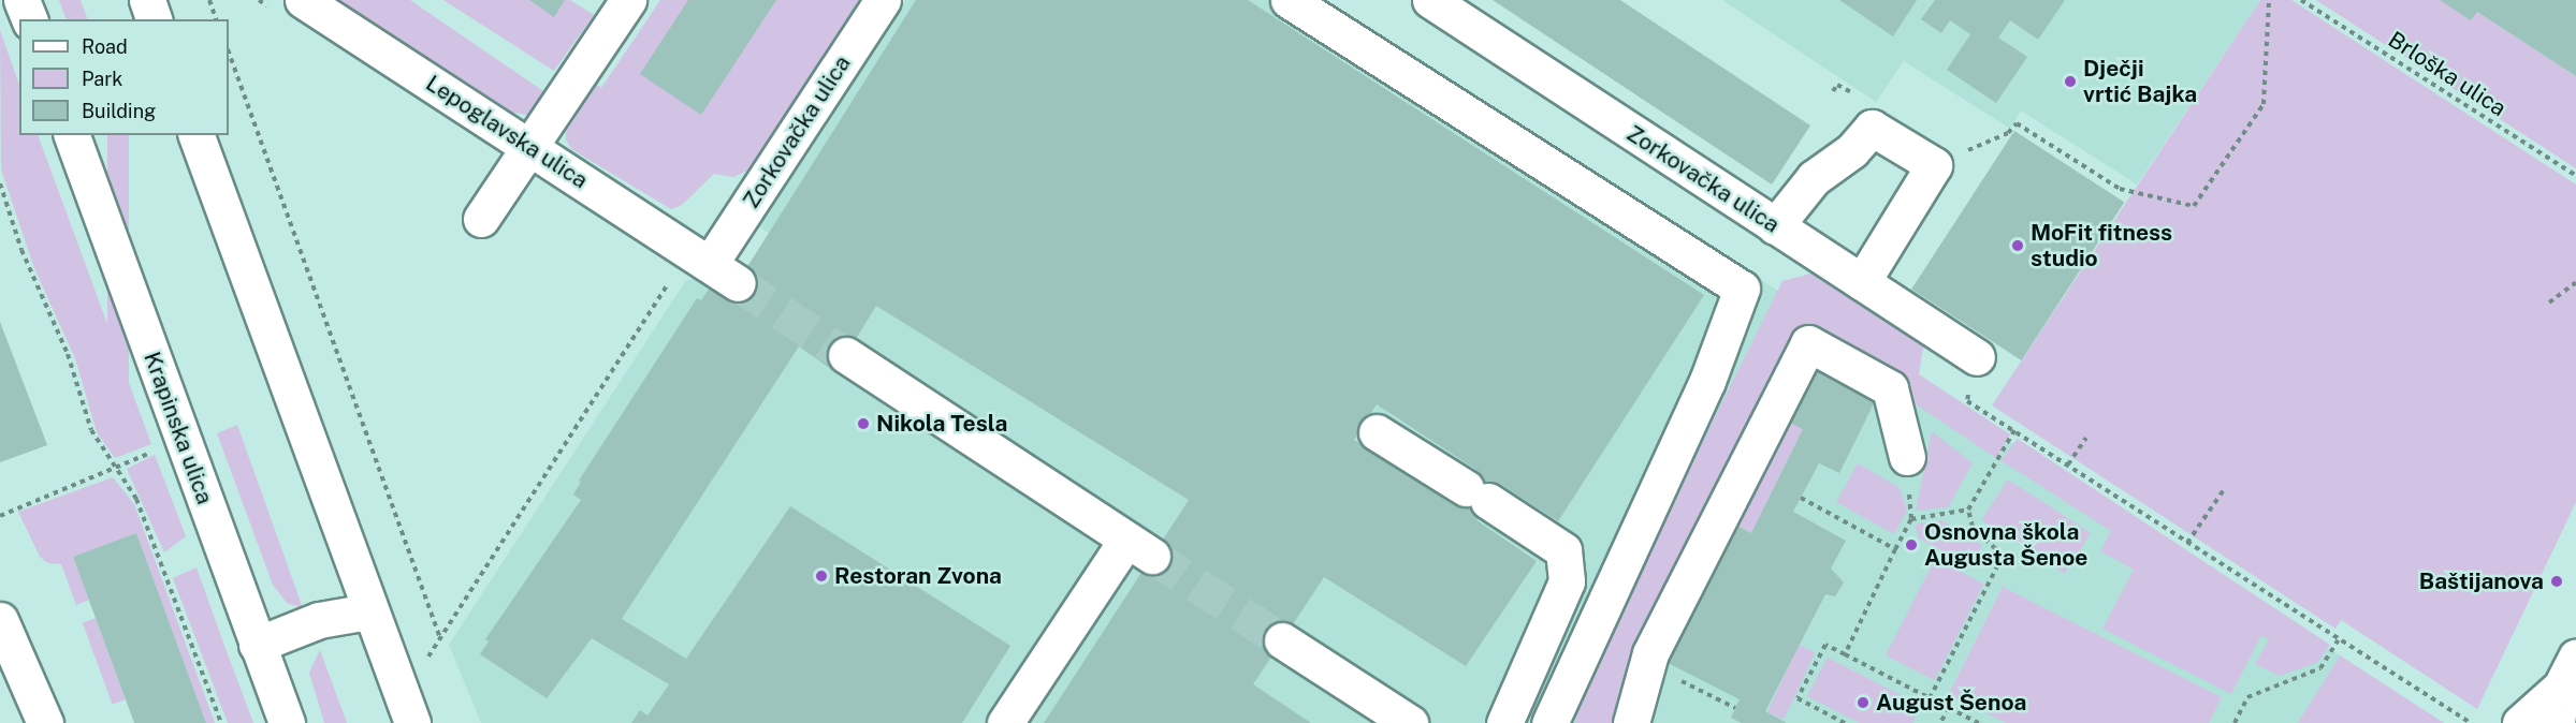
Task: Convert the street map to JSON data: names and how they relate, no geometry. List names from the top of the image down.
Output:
{
  "streets": {
    "street": ["Lepoglavska ulica", "Zorkovačka ulica", "Krapinska ulica"],
    "path": ["Brloška ulica"]
  },
  "crossings": [
    ["Lepoglavska ulica", "Zorkovačka ulica"]
  ],
  "places": [
    "Dječji vrtić Bajka",
    "MoFit fitness studio",
    "Nikola Tesla",
    "Osnovna škola Augusta Šenoe",
    "Restoran Zvona",
    "Baštijanova",
    "August Šenoa"
  ],
  "legend": ["Road", "Park", "Building"]
}
